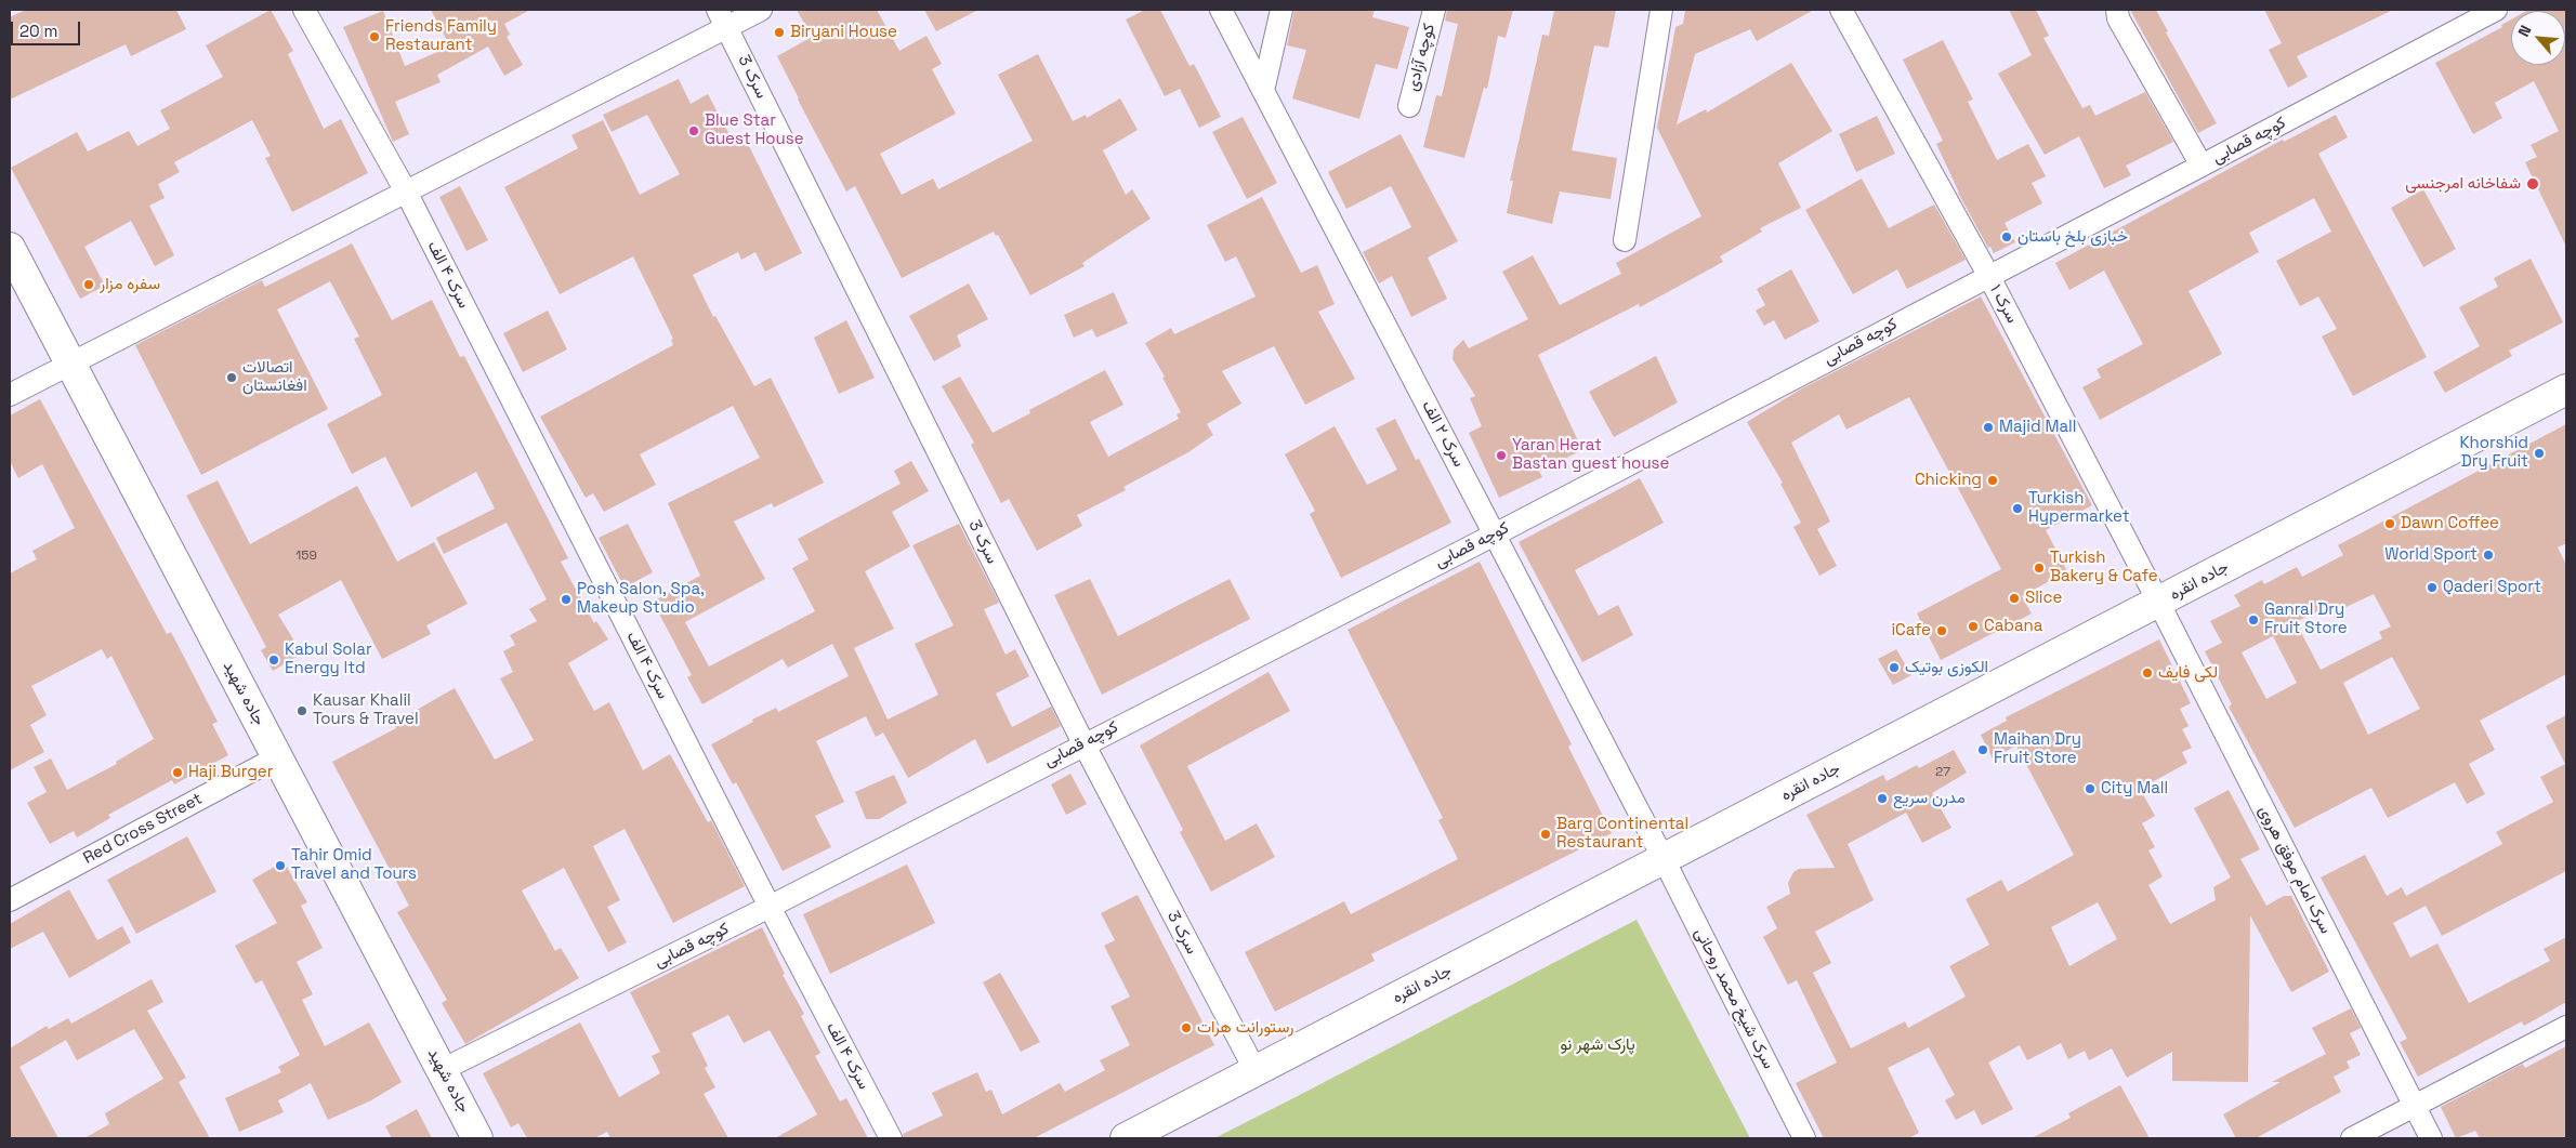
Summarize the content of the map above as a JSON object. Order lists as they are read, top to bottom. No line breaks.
{"streets":{"main road":["جاده انقره","جاده شهید"],"street":["کوچه آزادی","سرک 3","کوچه قصابی","سرک ۴ الف","سرک ۱","سرک ۲ الف","Red Cross Street","سرک امام موفق هروی","سرک شیخ محمد روحانی"]},"crossings":[["سرک 3","کوچه قصابی"],["سرک 3","جاده انقره"],["کوچه قصابی","سرک ۴ الف"],["کوچه قصابی","سرک ۱"],["کوچه قصابی","سرک ۲ الف"],["کوچه قصابی","جاده شهید"],["سرک ۱","جاده انقره"],["سرک ۱","سرک امام موفق هروی"],["سرک ۲ الف","جاده انقره"],["سرک ۲ الف","سرک شیخ محمد روحانی"],["جاده انقره","سرک امام موفق هروی"],["جاده انقره","سرک شیخ محمد روحانی"],["جاده شهید","Red Cross Street"]],"parks":["پارک شهر نو"],"places":["Biryani House","Friends Family Restaurant","Blue Star Guest House","شفاخانه امرجنسی","خبازی بلخ باستان","سفره مزار","اتصالات افغانستان","Majid Mall","Khorshid Dry Fruit","Yaran Herat Bastan guest house","Chicking","Turkish Hypermarket","Dawn Coffee","World Sport","Turkish Bakery & Cafe","Qaderi Sport","Slice","Posh Salon, Spa, Makeup Studio","Ganral Dry Fruit Store","Cabana","iCafe","Kabul Solar Energy ltd","الکوزی بوتیک","لکی فایف","Kausar Khalil Tours & Travel","Maihan Dry Fruit Store","Haji Burger","City Mall","مدرن سریع","Barg Continental Restaurant","Tahir Omid Travel and Tours","رستورانت هرات"],"house_numbers":["159","27"],"scale_bar":"20 m","north":"top left"}
